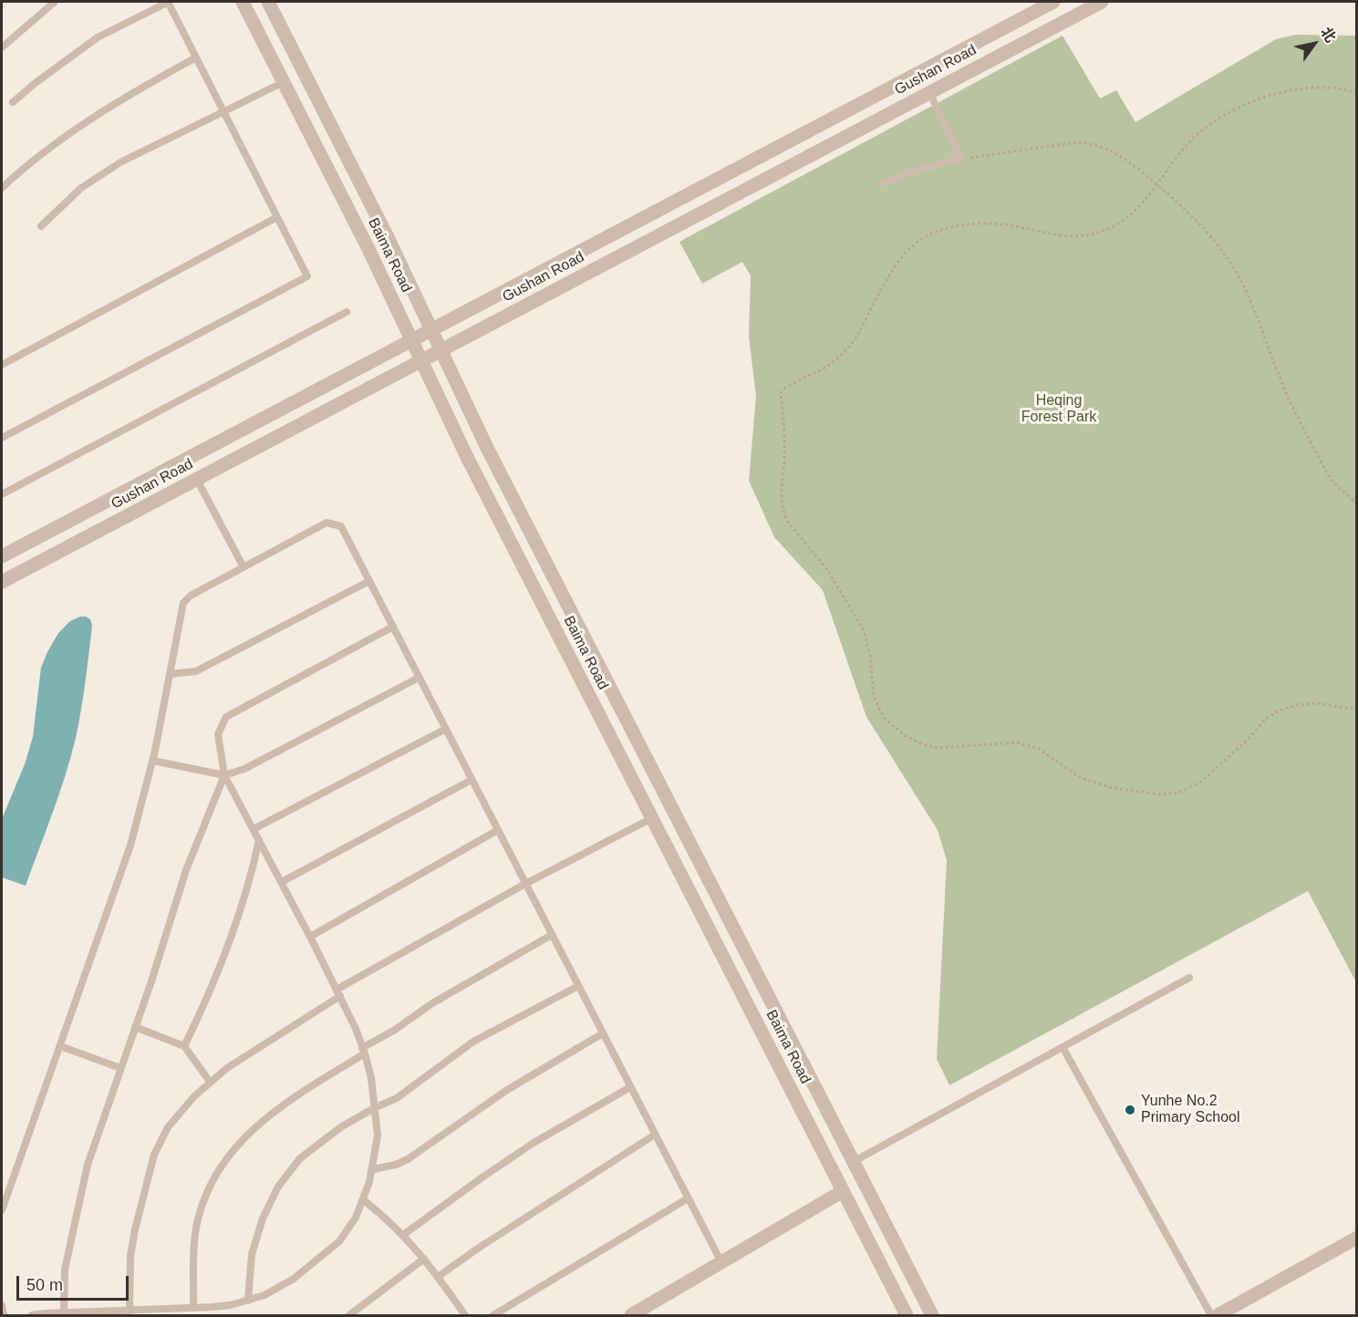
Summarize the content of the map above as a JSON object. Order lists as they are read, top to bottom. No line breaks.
{"streets":{"street":["Gushan Road","Baima Road"]},"crossings":[["Gushan Road","Baima Road"]],"parks":["Heqing Forest Park"],"places":["Yunhe No.2 Primary School"],"scale_bar":"50 m","north":"top right"}
